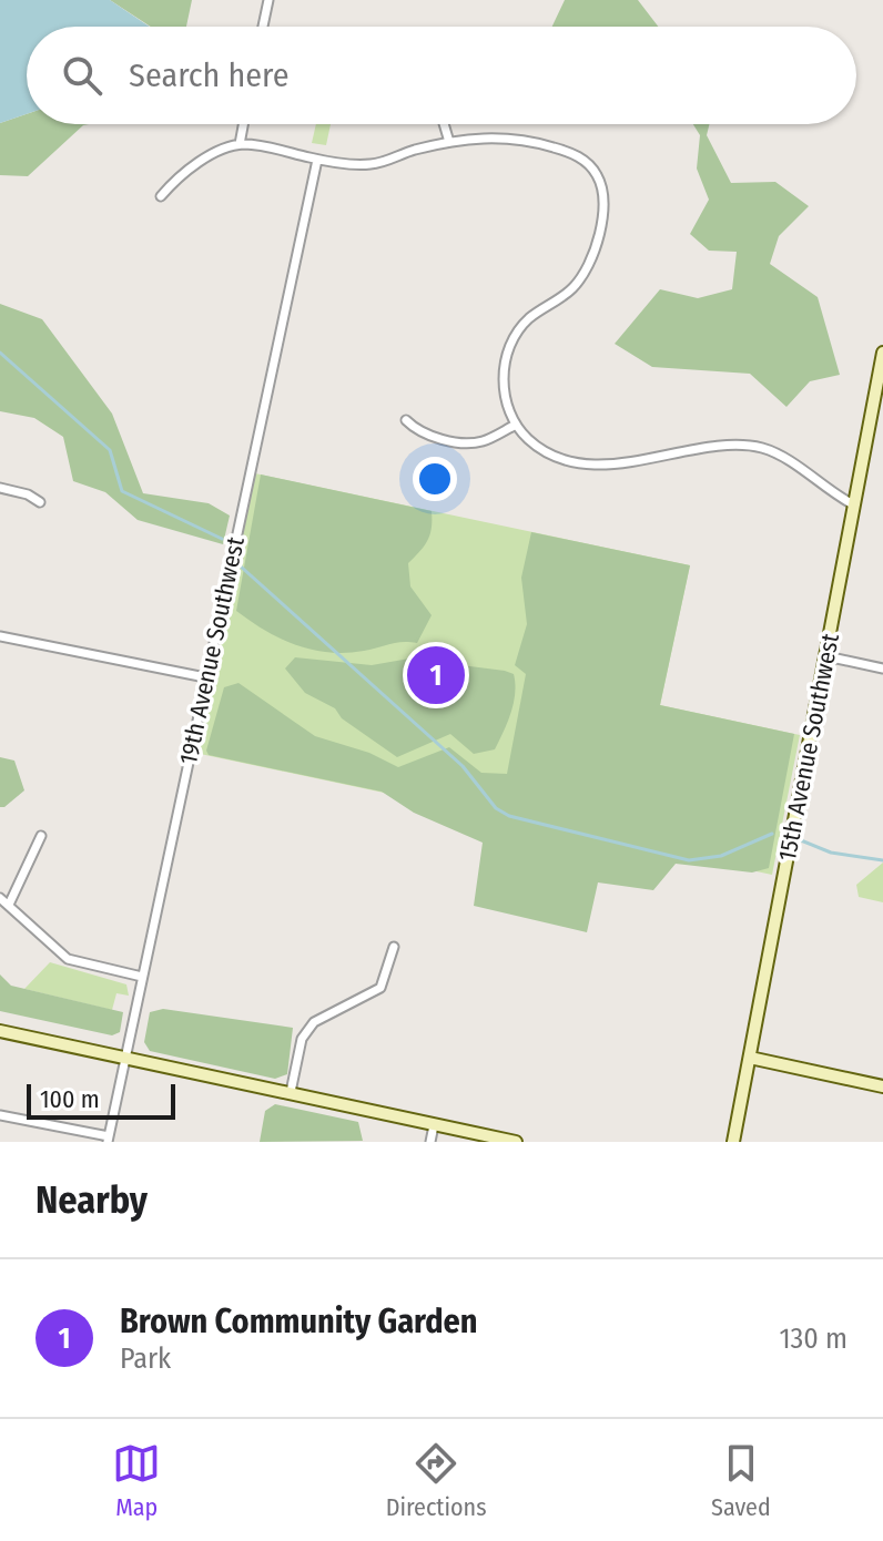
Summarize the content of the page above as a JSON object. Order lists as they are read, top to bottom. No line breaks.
{"streets":{"street":["19th Avenue Southwest","15th Avenue Southwest"]},"scale_bar":"100 m","page":{"search":"Search here","pins":"1","scale":"100 m","heading":"Nearby","list":[{"mark":"1","name":"Brown Community Garden","note":"Park","value":"130 m"}],"nav":["Map","Directions","Saved"]}}
